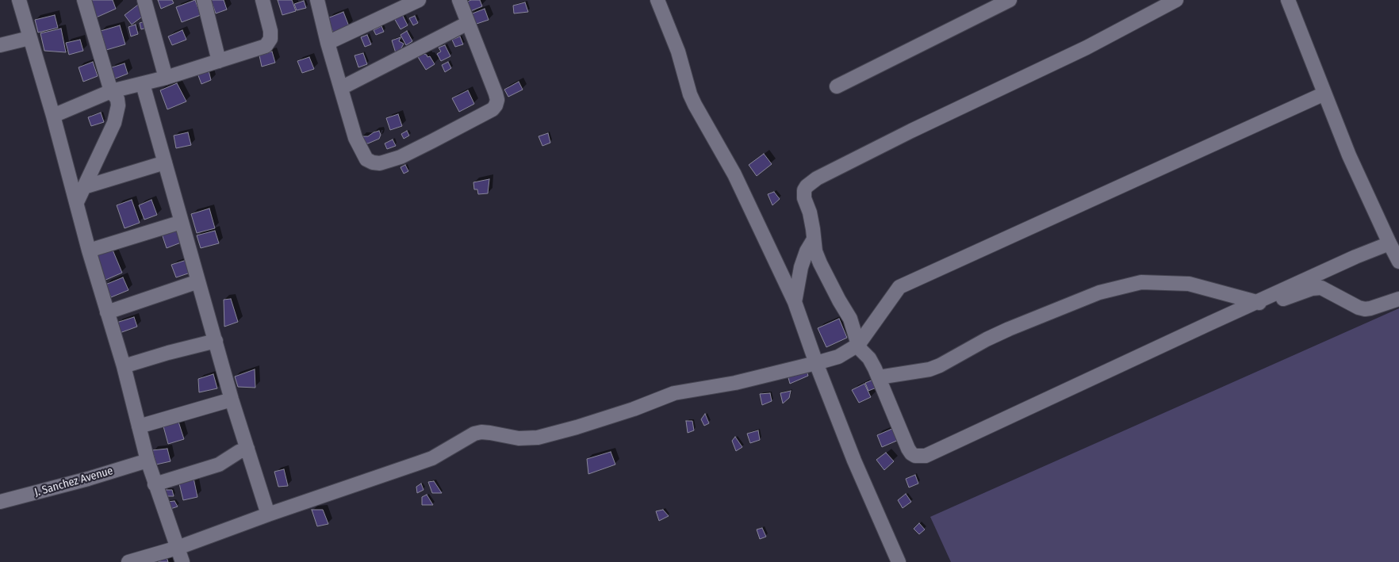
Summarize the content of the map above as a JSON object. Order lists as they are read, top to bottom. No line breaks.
{"streets":{"street":["J. Sanchez Avenue"]}}
